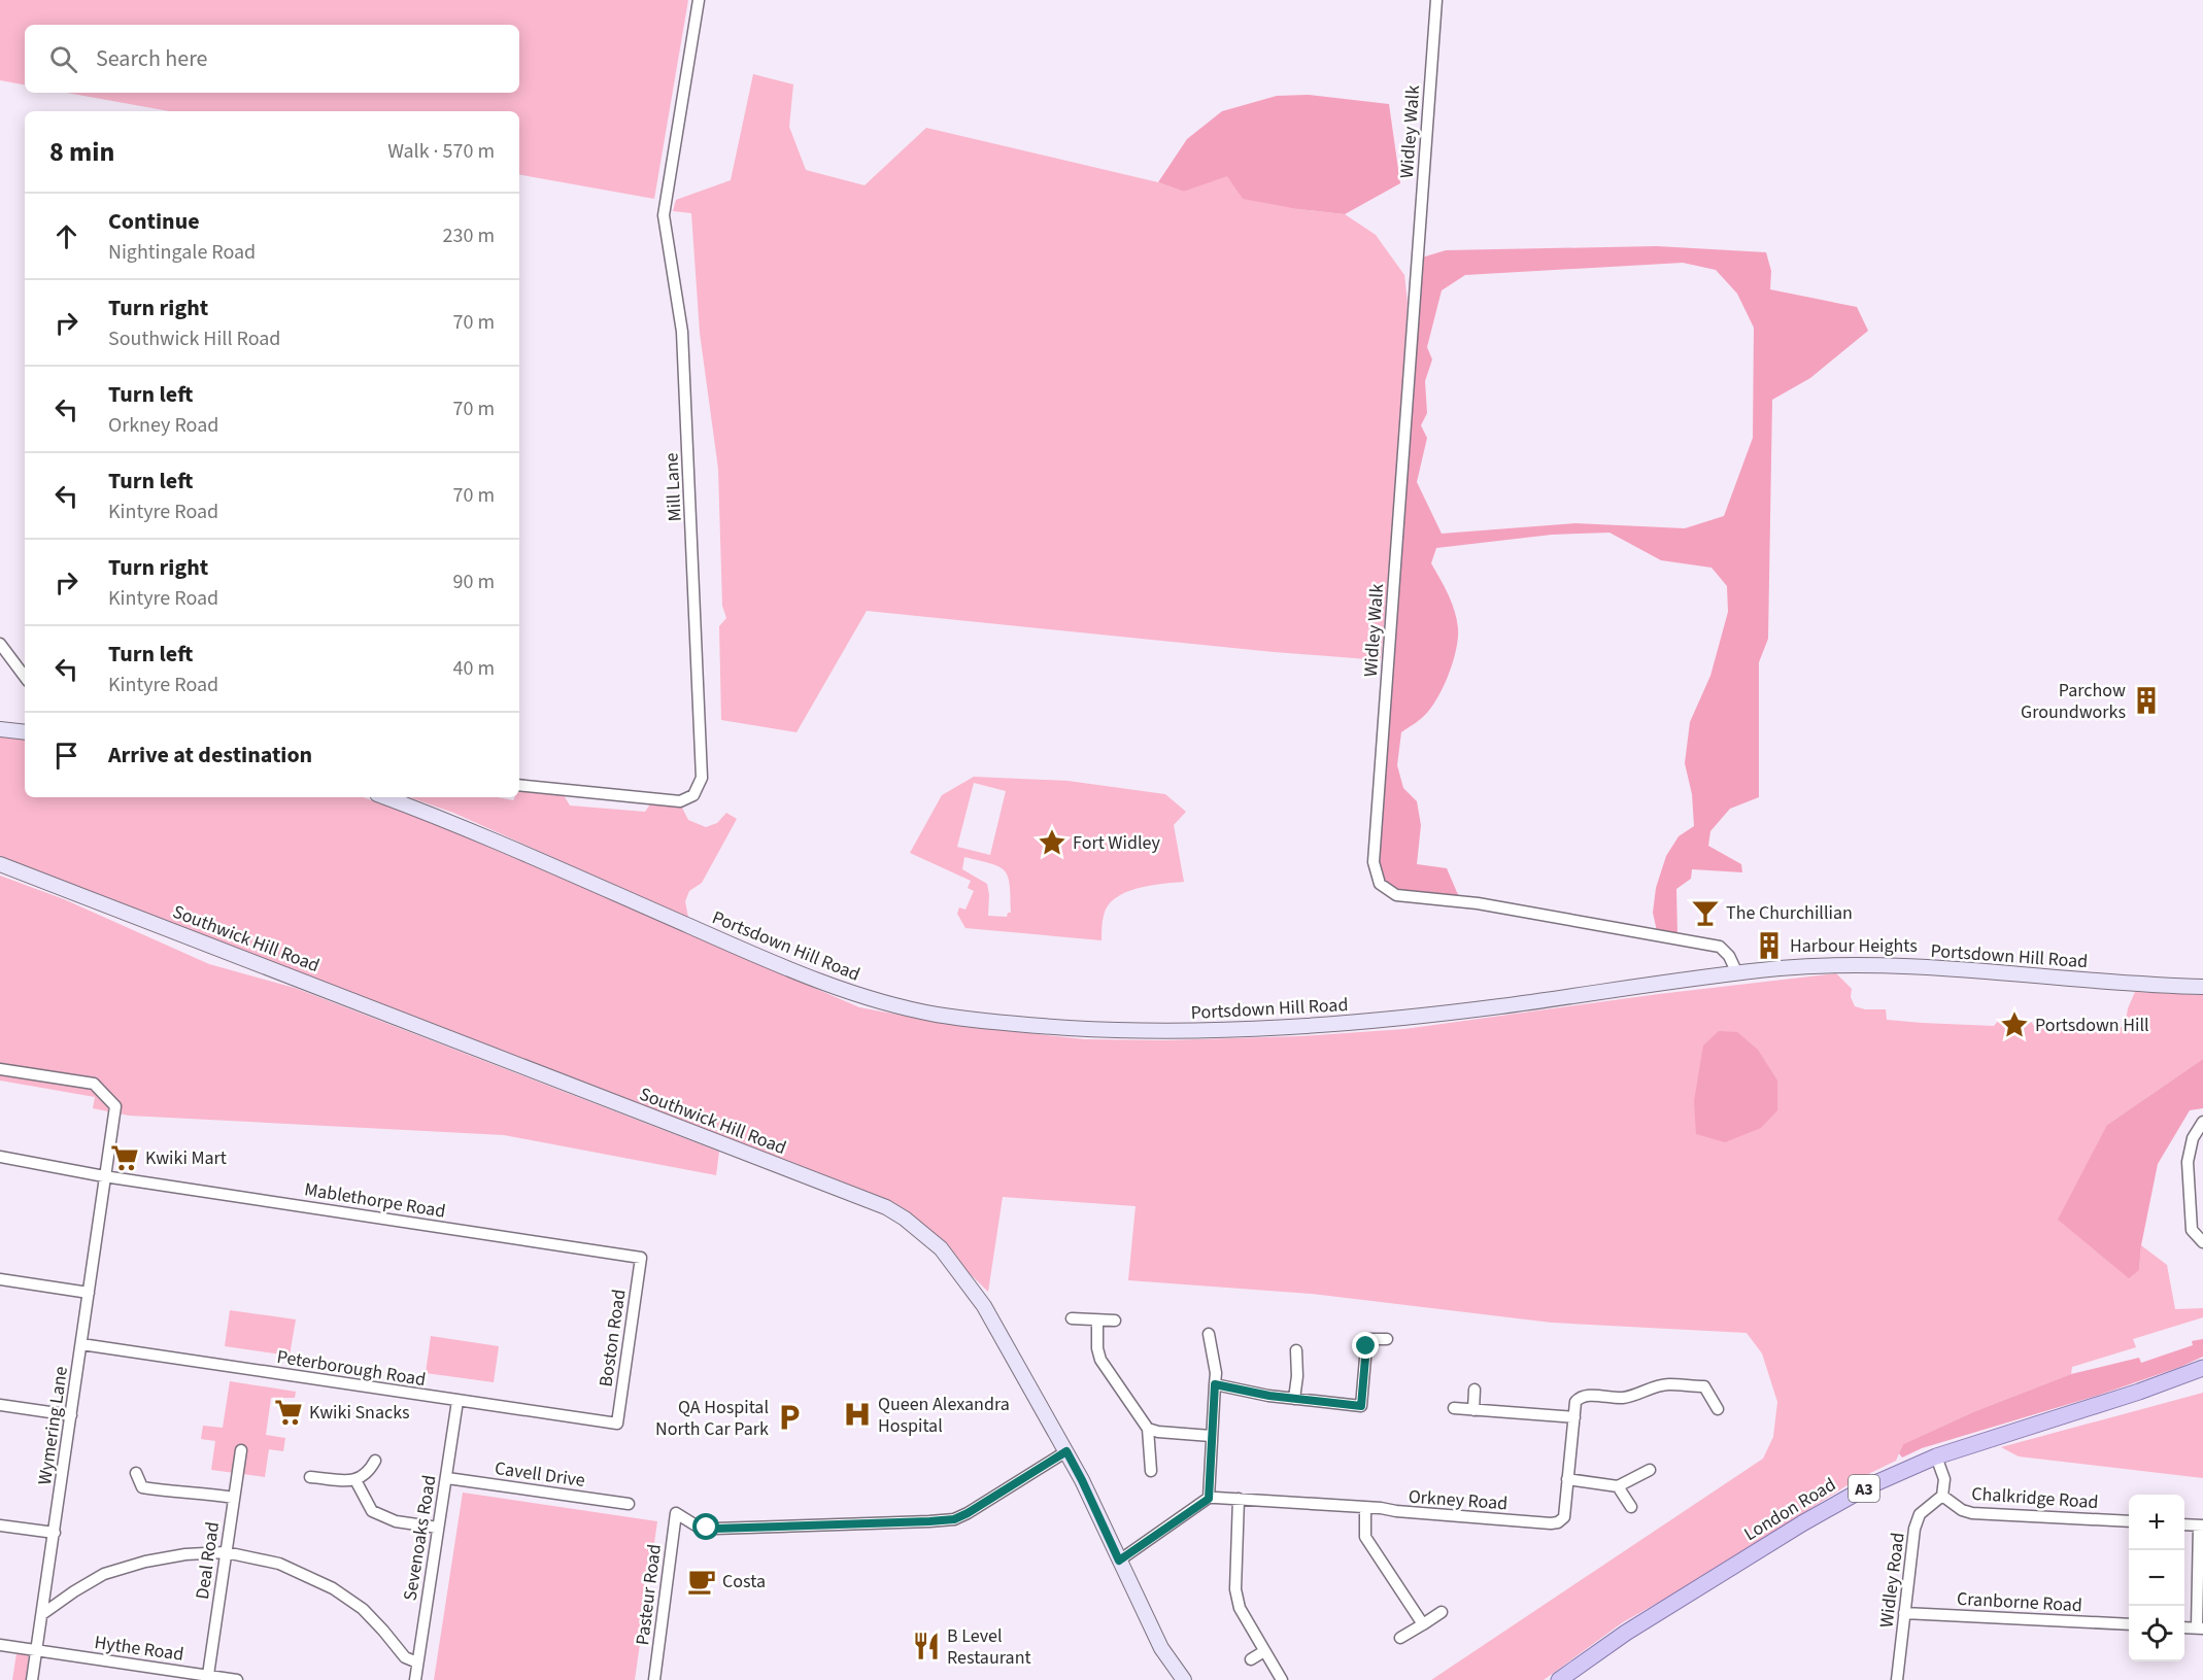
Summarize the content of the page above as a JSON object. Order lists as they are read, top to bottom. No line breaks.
{"streets":{"main road":["Southwick Hill Road","Portsdown Hill Road","A3","London Road"],"street":["Widley Walk","Mill Lane","Mablethorpe Road","Boston Road","Peterborough Road","Wymering Lane","Cavell Drive","Chalkridge Road","Orkney Road","Sevenoaks Road","Deal Road","Widley Road","Pasteur Road","Cranborne Road","Hythe Road"]},"crossings":[["Widley Walk","Portsdown Hill Road"],["Southwick Hill Road","Pasteur Road"],["Mablethorpe Road","Boston Road"],["Mablethorpe Road","Wymering Lane"],["Boston Road","Peterborough Road"],["Peterborough Road","Wymering Lane"],["Peterborough Road","Sevenoaks Road"],["Wymering Lane","Hythe Road"],["Cavell Drive","Sevenoaks Road"],["Chalkridge Road","London Road"],["Chalkridge Road","Widley Road"],["Deal Road","Hythe Road"],["Widley Road","Cranborne Road"]],"places":{"building":["Parchow Groundworks","Harbour Heights"],"place":["Fort Widley","Portsdown Hill"],"bar":["The Churchillian"],"supermarket":["Kwiki Mart","Kwiki Snacks"],"hospital":["Queen Alexandra Hospital"],"parking":["QA Hospital North Car Park"],"cafe":["Costa"],"restaurant":["B Level Restaurant"]},"page":{"search":"Search here","heading":["8 min","Walk · 570 m"],"list":[["Continue","Nightingale Road","230 m"],["Turn right","Southwick Hill Road","70 m"],["Turn left","Orkney Road","70 m"],["Turn left","Kintyre Road","70 m"],["Turn right","Kintyre Road","90 m"],["Turn left","Kintyre Road","40 m"],"Arrive at destination"],"map_buttons":["+","−"]}}
